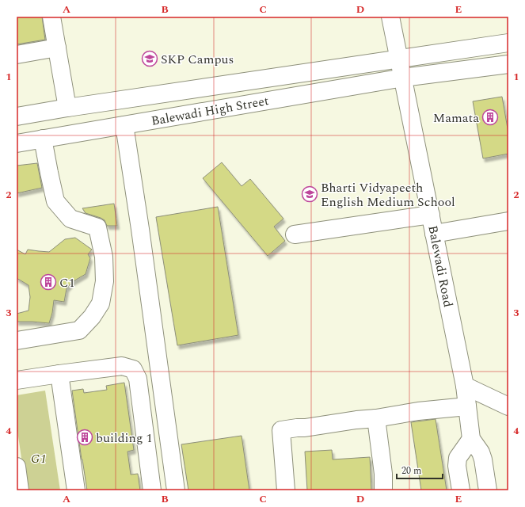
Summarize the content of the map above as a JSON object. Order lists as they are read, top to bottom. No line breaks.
{"streets":{"street":["Balewadi High Street","Balewadi Road"]},"crossings":[["Balewadi High Street","Balewadi Road"]],"parks":["G1"],"places":{"school or university":["SKP Campus","Bharti Vidyapeeth English Medium School"],"building":["Mamata","C1","building 1"]},"scale_bar":"20 m","grid":{"columns":["A","B","C","D","E"],"rows":["1","2","3","4"]}}
